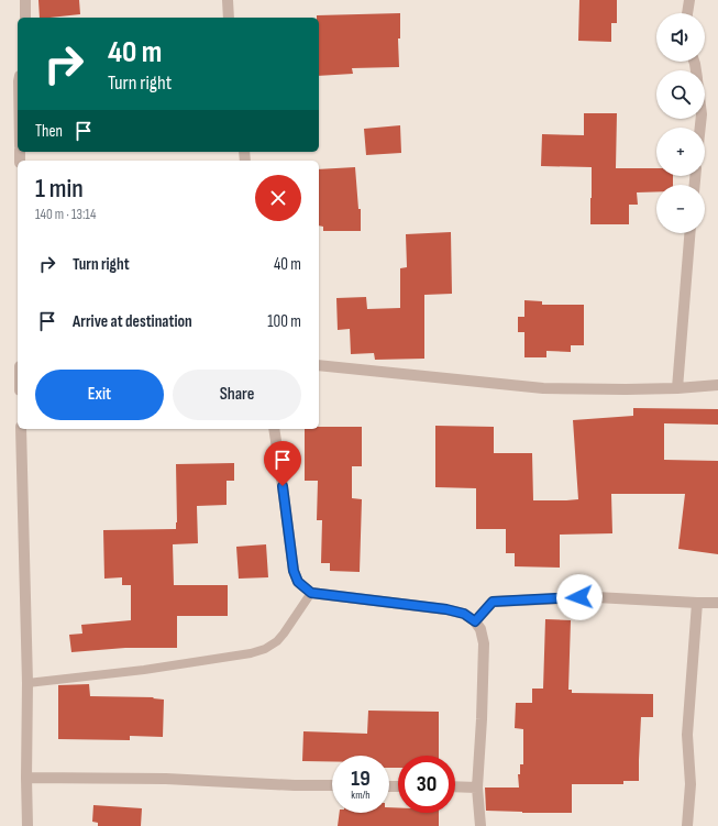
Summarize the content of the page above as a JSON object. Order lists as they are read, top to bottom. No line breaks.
{"page":{"map_buttons":["+","−"],"turn":["40 m","Turn right"],"then":"Then","heading":["1 min","140 m · 13:14"],"list":[{"name":"Turn right","value":"40 m"},{"name":"Arrive at destination","value":"100 m"}],"buttons":["Exit","Share"],"speed":"19 km/h","limit":"30"}}
